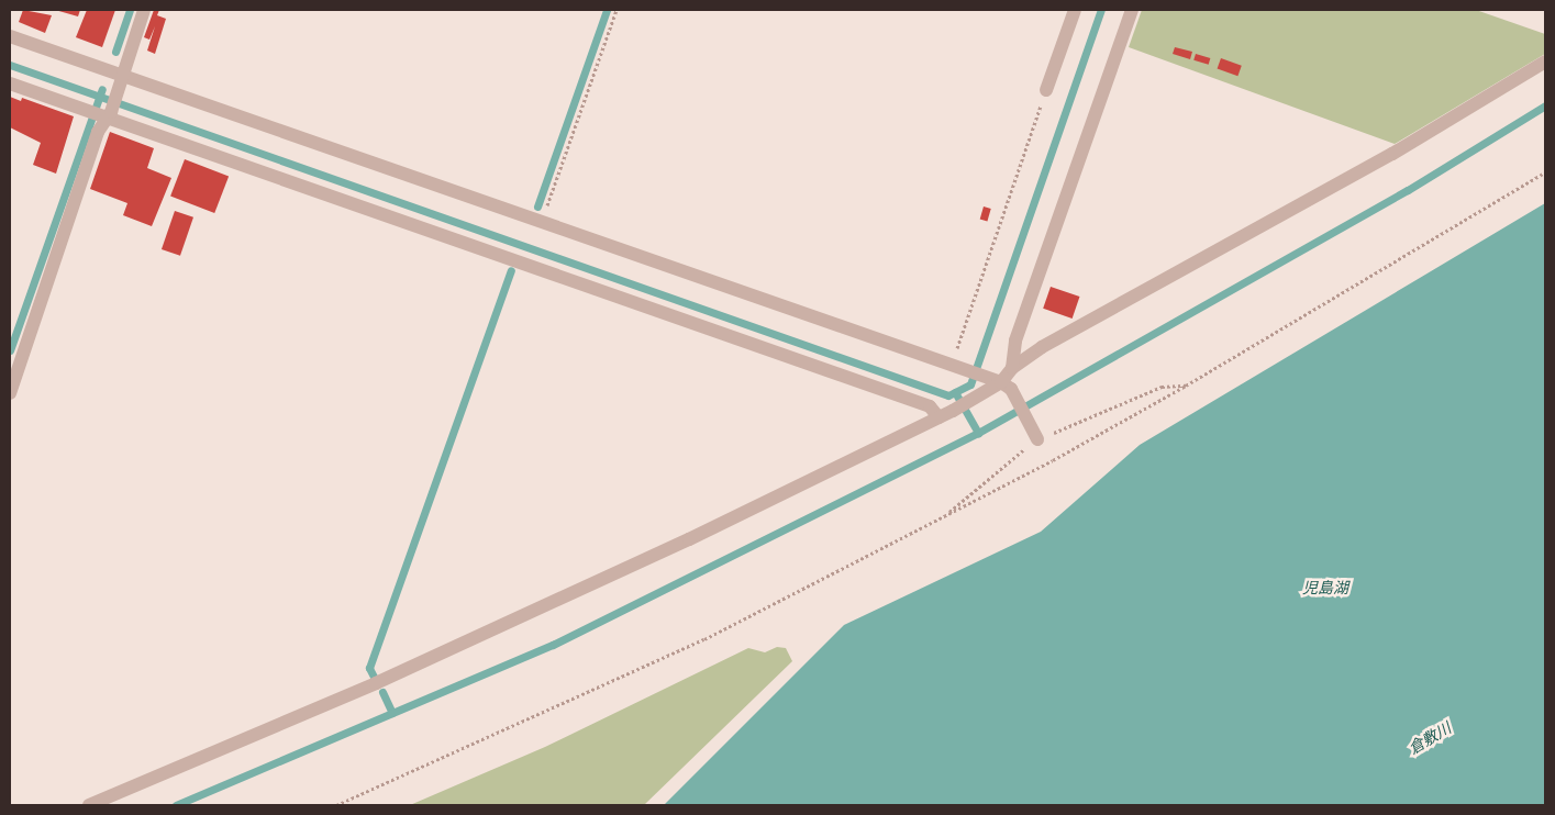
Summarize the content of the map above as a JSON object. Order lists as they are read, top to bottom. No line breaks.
{"water":["児島湖","倉敷川"]}
